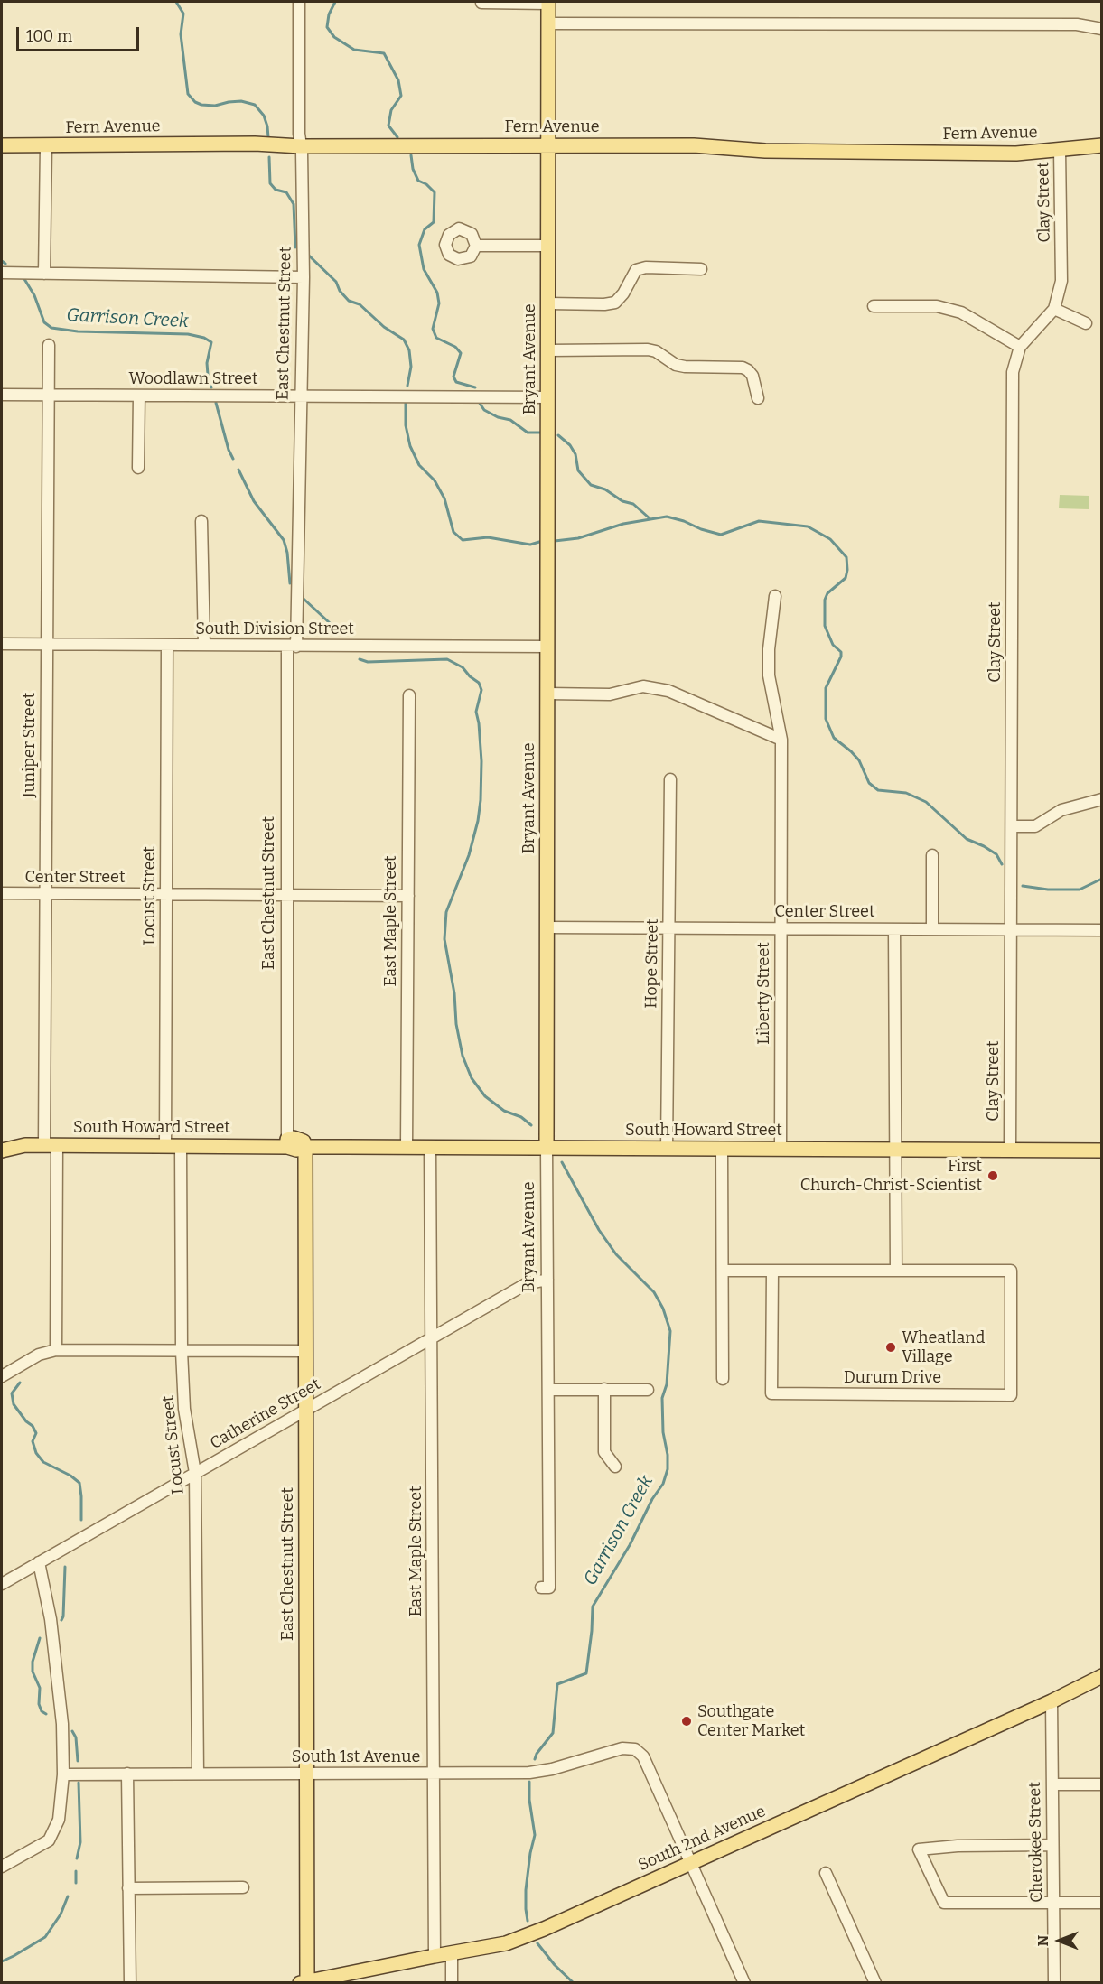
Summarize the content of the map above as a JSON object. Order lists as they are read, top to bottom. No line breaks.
{"streets":{"main road":["Fern Avenue","East Chestnut Street","Bryant Avenue","South Howard Street","South 2nd Avenue"],"street":["Clay Street","Woodlawn Street","South Division Street","Juniper Street","Center Street","Locust Street","East Maple Street","Hope Street","Liberty Street","Durum Drive","Catherine Street","South 1st Avenue","Cherokee Street"]},"crossings":[["Fern Avenue","Clay Street"],["Fern Avenue","East Chestnut Street"],["Fern Avenue","Bryant Avenue"],["Clay Street","Center Street"],["Clay Street","South Howard Street"],["East Chestnut Street","Woodlawn Street"],["East Chestnut Street","South Division Street"],["East Chestnut Street","Center Street"],["East Chestnut Street","South Howard Street"],["East Chestnut Street","Catherine Street"],["East Chestnut Street","South 1st Avenue"],["East Chestnut Street","South 2nd Avenue"],["Bryant Avenue","Woodlawn Street"],["Bryant Avenue","South Division Street"],["Bryant Avenue","Center Street"],["Bryant Avenue","South Howard Street"],["Bryant Avenue","Catherine Street"],["Woodlawn Street","Juniper Street"],["South Division Street","Juniper Street"],["South Division Street","Locust Street"],["Juniper Street","Center Street"],["Juniper Street","South Howard Street"],["Center Street","Locust Street"],["Center Street","East Maple Street"],["Center Street","Hope Street"],["Center Street","Liberty Street"],["Locust Street","South Howard Street"],["Locust Street","Catherine Street"],["Locust Street","South 1st Avenue"],["East Maple Street","South Howard Street"],["East Maple Street","Catherine Street"],["East Maple Street","South 1st Avenue"],["East Maple Street","South 2nd Avenue"],["Hope Street","South Howard Street"],["Liberty Street","South Howard Street"],["South 1st Avenue","South 2nd Avenue"],["South 2nd Avenue","Cherokee Street"]],"water":["Garrison Creek"],"places":["First Church-Christ-Scientist","Wheatland Village","Southgate Center Market"],"scale_bar":"100 m","north":"left"}
